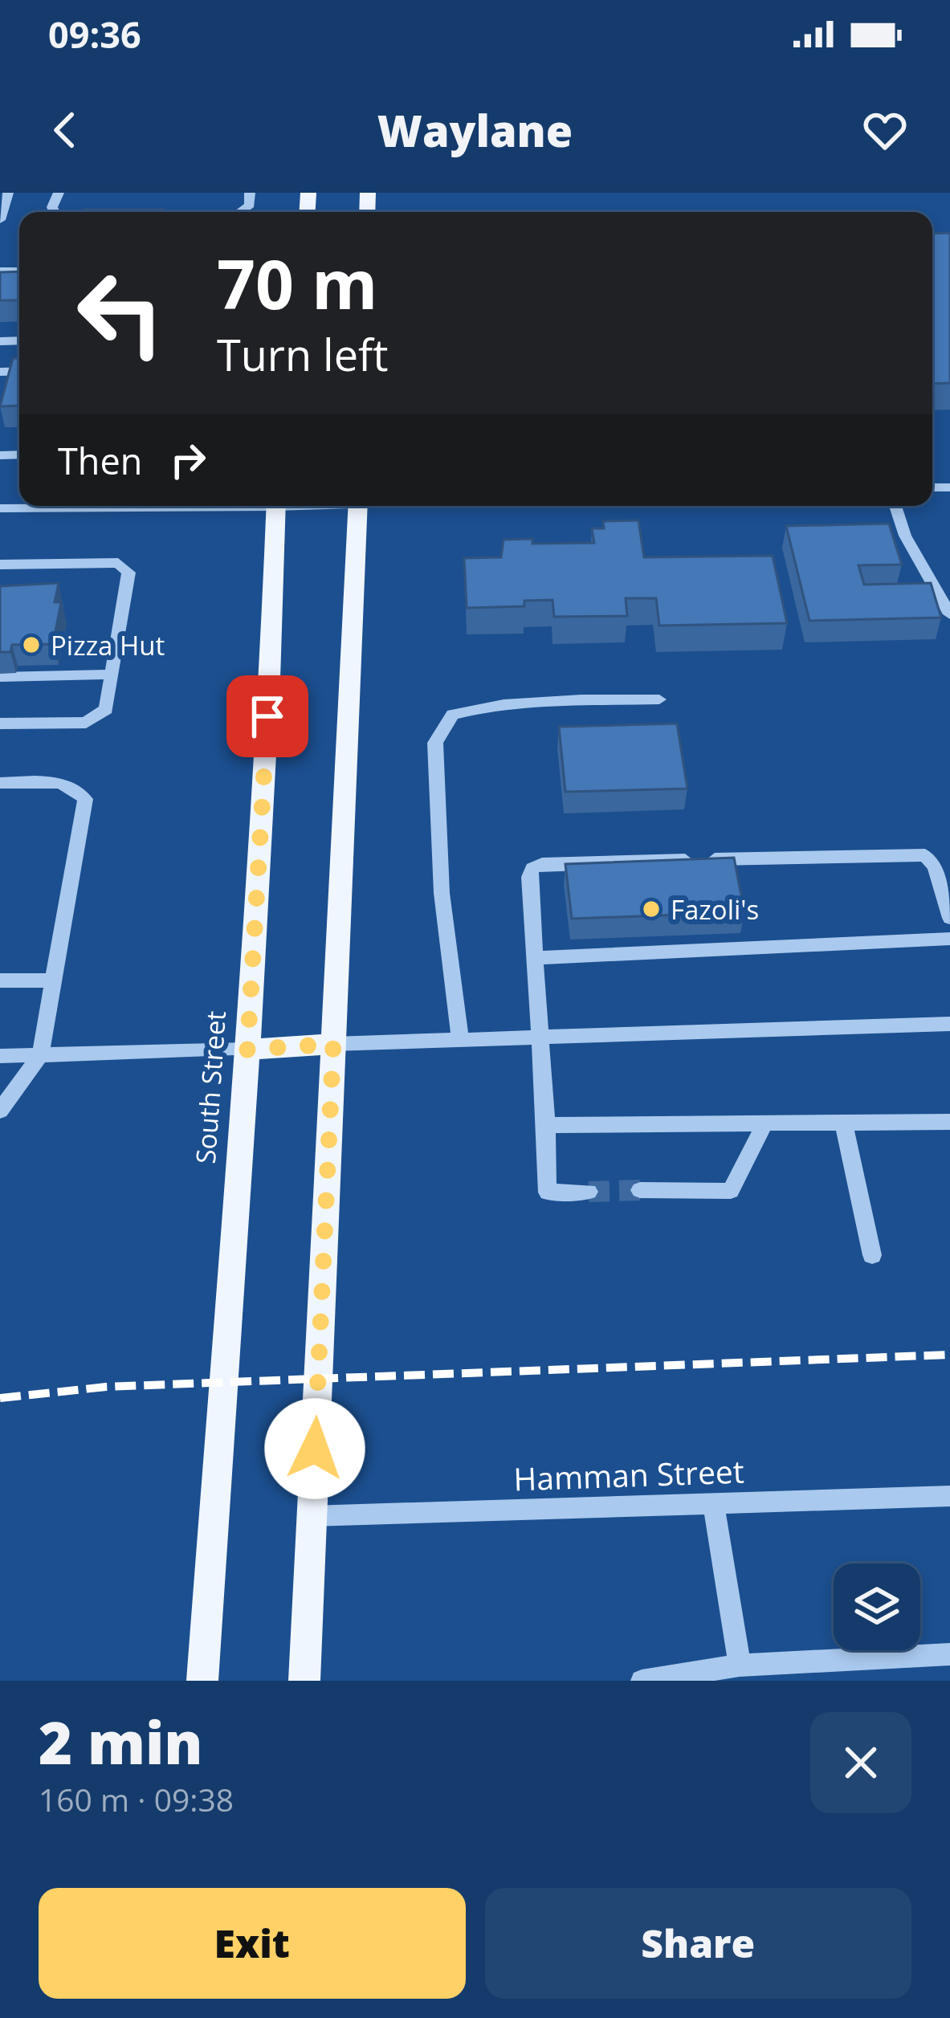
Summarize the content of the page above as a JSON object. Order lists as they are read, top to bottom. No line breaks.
{"streets":{"main road":["South Street"],"street":["Hamman Street"]},"places":["Pizza Hut","Fazoli's"],"page":{"status":"09:36","header":"Waylane","turn":["70 m","Turn left"],"then":"Then","heading":["2 min","160 m · 09:38"],"buttons":["Exit","Share"]}}
